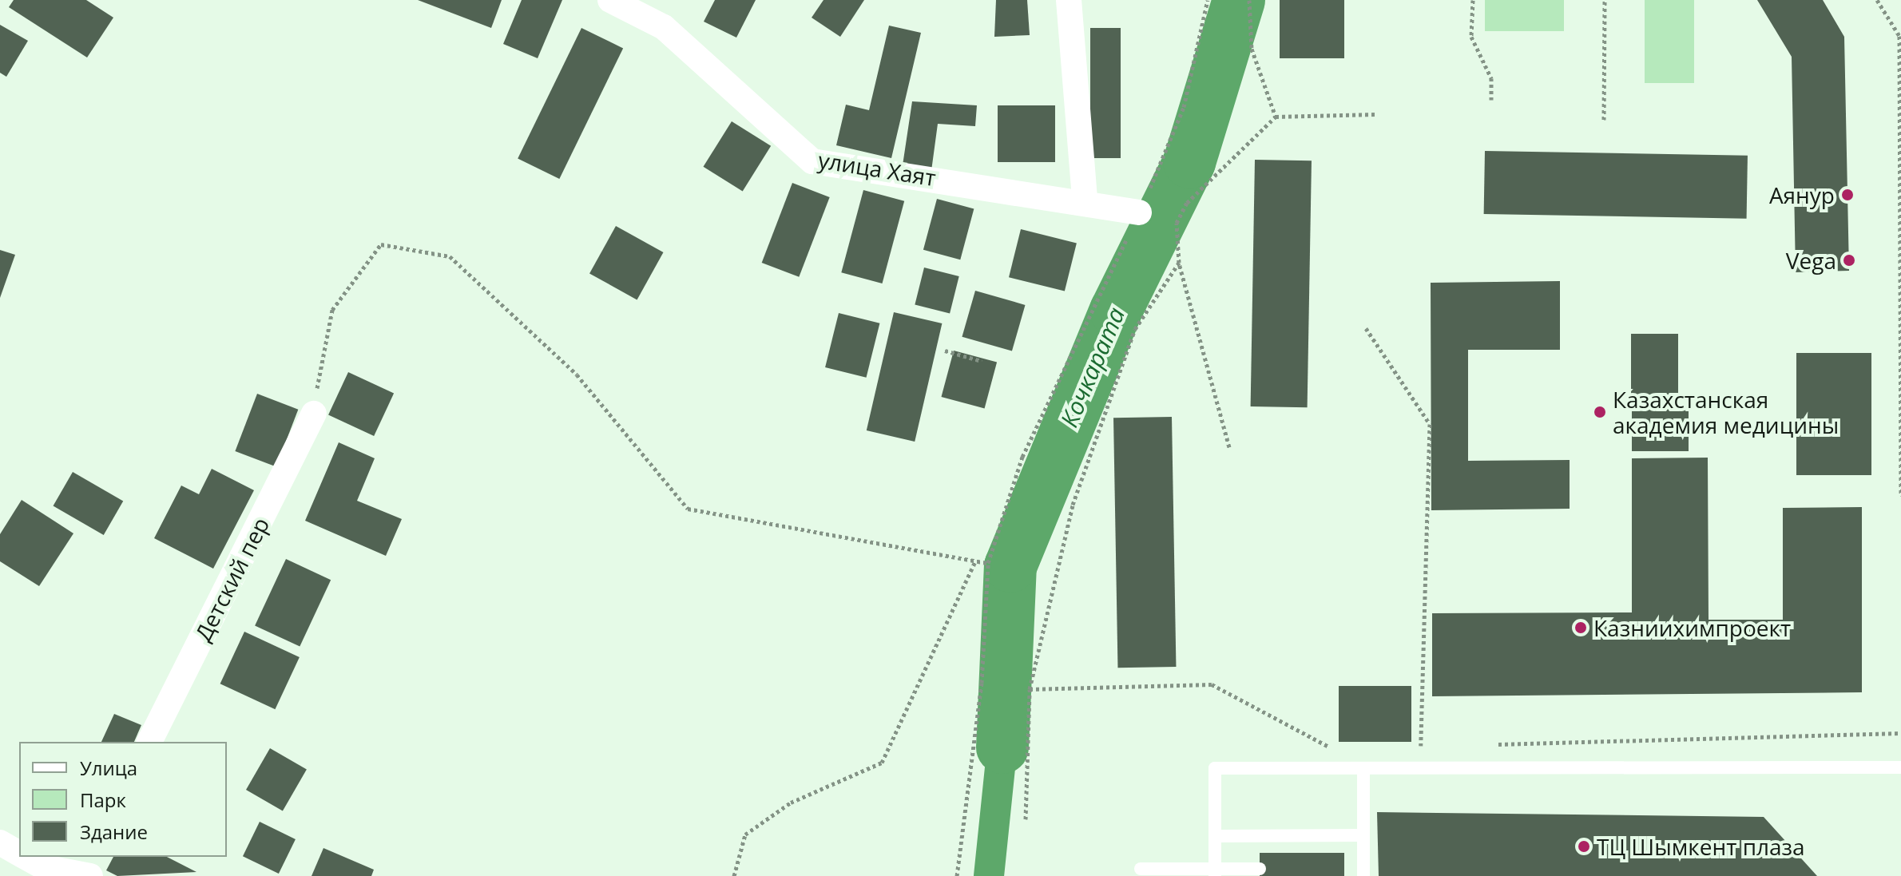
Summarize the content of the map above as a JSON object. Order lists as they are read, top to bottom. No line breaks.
{"streets":{"street":["улица Хаят","Детский пер"]},"water":["Кочкарата"],"places":["Аянур","Vega","Казахстанская академия медицины","Казниихимпроект","ТЦ Шымкент плаза"],"legend":["Улица","Парк","Здание"]}
